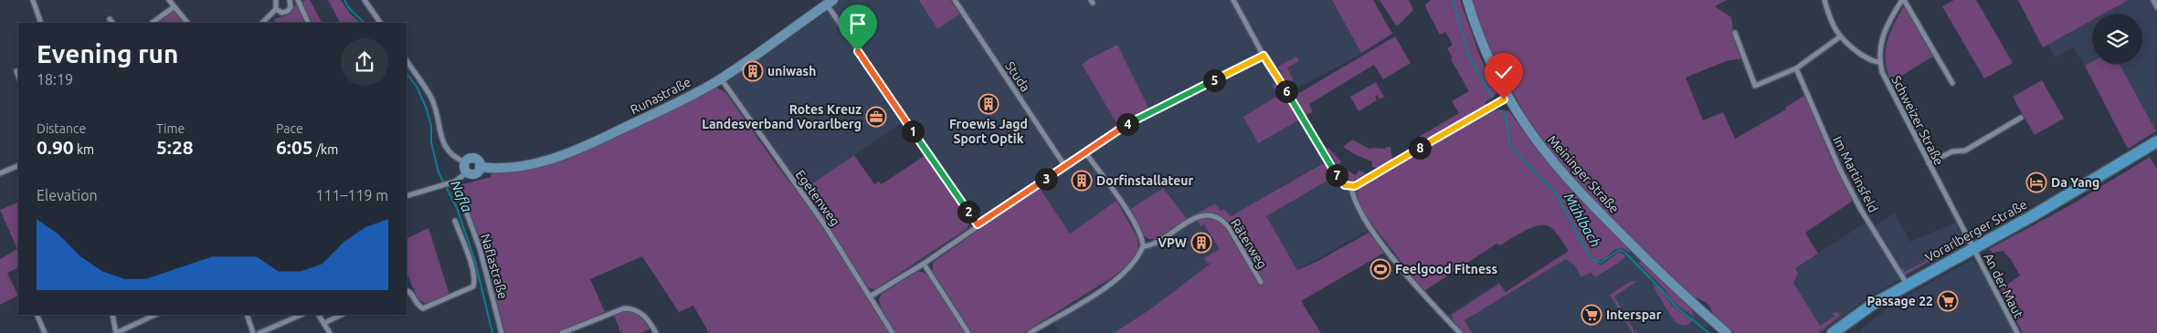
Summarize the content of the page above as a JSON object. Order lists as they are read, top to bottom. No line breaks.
{"streets":{"main road":["Vorarlberger Straße"],"street":["Studa","Runastraße","Schweizer Straße","Meininger Straße","Im Martinsfeld","Egetenweg","Räterweg","Naflastraße","An der Maut"]},"crossings":[["Runastraße","Egetenweg"],["Runastraße","Naflastraße"],["Schweizer Straße","Vorarlberger Straße"],["Schweizer Straße","An der Maut"],["Im Martinsfeld","Vorarlberger Straße"],["Vorarlberger Straße","An der Maut"]],"water":["Nafla","Mühlbach"],"places":{"building":["uniwash","Froewis Jagd Sport Optik","Dorfinstallateur","VPW"],"office":["Rotes Kreuz Landesverband Vorarlberg"],"hotel":["Da Yang"],"sports":["Feelgood Fitness"],"supermarket":["Passage 22","Interspar"]},"page":{"heading":["Evening run","18:19"],"pins":["5","6","4","1","8","7","3","2"],"stats":[["Distance","0.90 km"],["Time","5:28"],["Pace","6:05 /km"]],"chart":["Elevation","111–119 m"]}}
